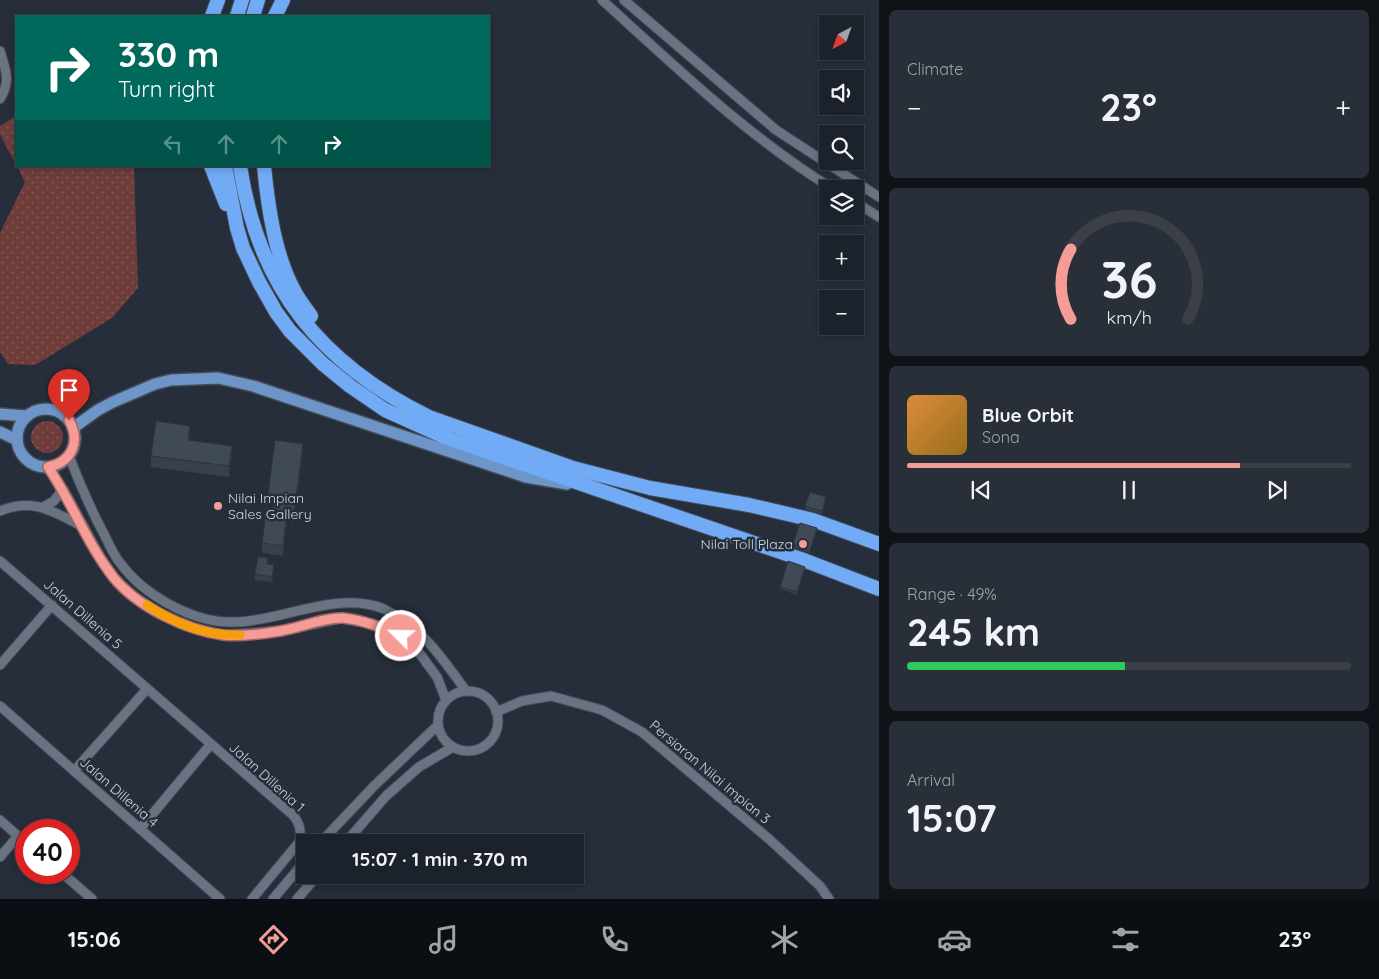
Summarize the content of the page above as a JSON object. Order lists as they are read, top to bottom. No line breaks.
{"streets":{"street":["Jalan Dillenia 5","Persiaran Nilai Impian 3","Jalan Dillenia 1","Jalan Dillenia 4"]},"crossings":[["Jalan Dillenia 5","Jalan Dillenia 1"]],"places":["Nilai Impian Sales Gallery","Nilai Toll Plaza"],"north":"bottom left","page":{"tile":["Climate",["Range · 49%","245 km"],["Arrival","15:07"]],"map_buttons":["+","−"],"turn":["330 m","Turn right"],"heat":["−","23°","+"],"song":["Blue Orbit","Sona"],"limit":"40","trip":"15:07 · 1 min · 370 m","tabs":["15:06","23°"],"gauge":["36","km/h"]}}
